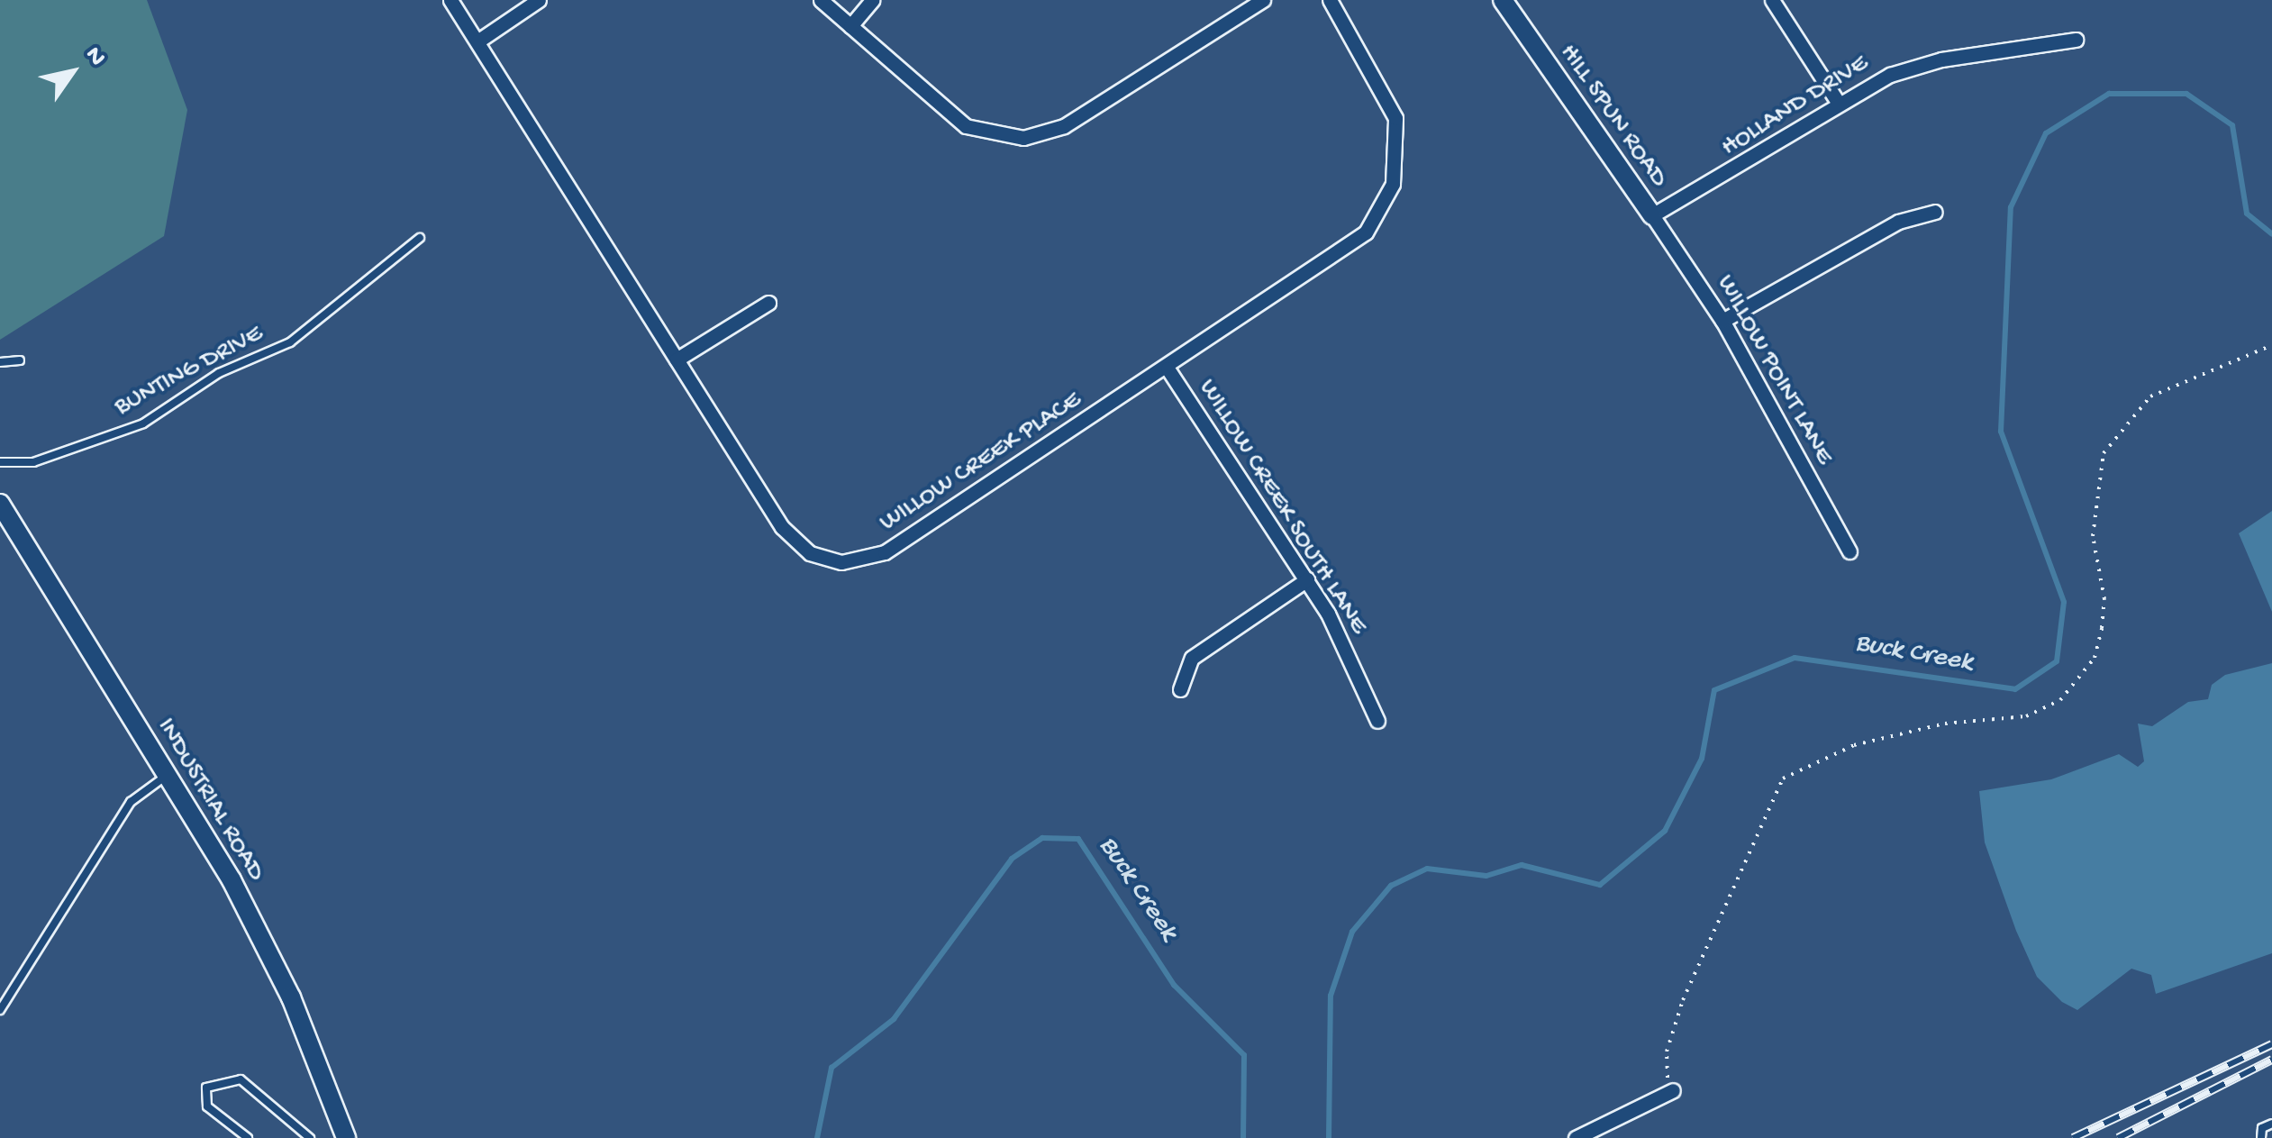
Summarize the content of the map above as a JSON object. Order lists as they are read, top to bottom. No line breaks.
{"streets":{"street":["HOLLAND DRIVE","HILL SPUN ROAD","WILLOW POINT LANE","WILLOW CREEK PLACE","WILLOW CREEK SOUTH LANE","INDUSTRIAL ROAD"],"lane":["BUNTING DRIVE"]},"crossings":[["HOLLAND DRIVE","HILL SPUN ROAD"],["HOLLAND DRIVE","WILLOW POINT LANE"],["HILL SPUN ROAD","WILLOW POINT LANE"],["WILLOW CREEK PLACE","WILLOW CREEK SOUTH LANE"]],"water":["Buck Creek"],"north":"top right"}
